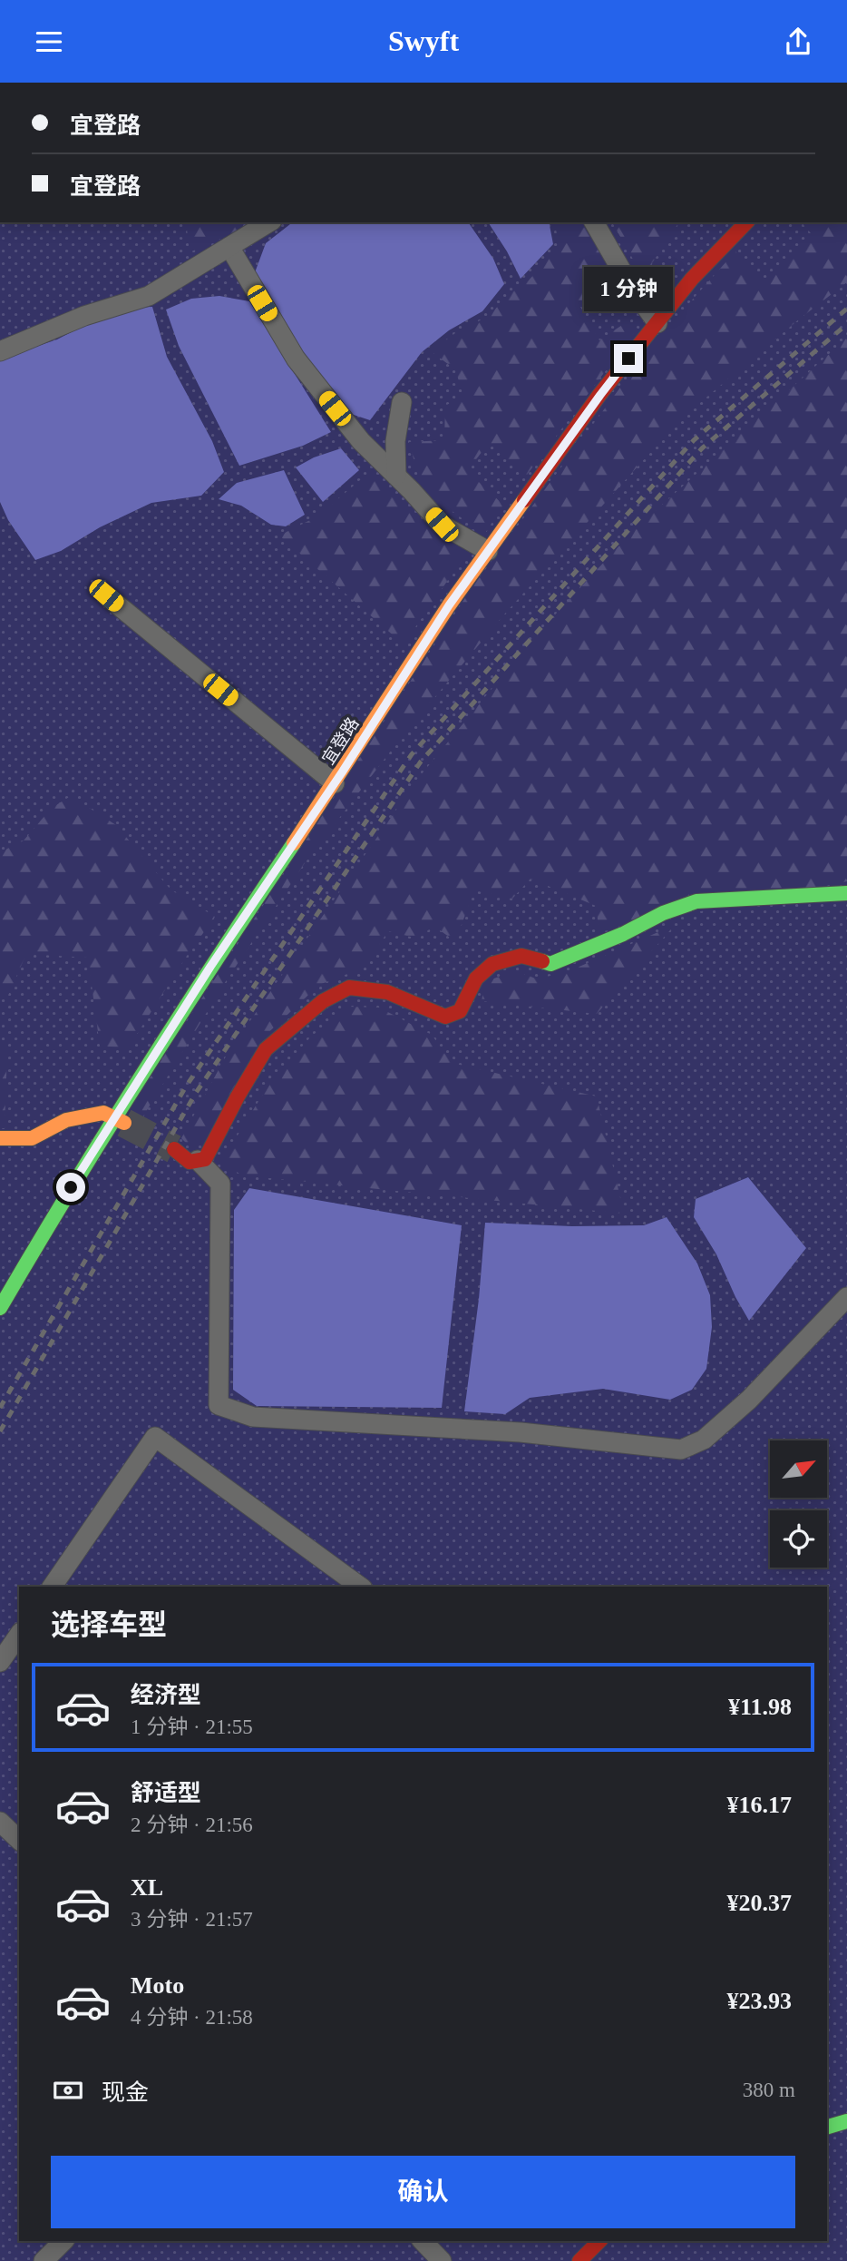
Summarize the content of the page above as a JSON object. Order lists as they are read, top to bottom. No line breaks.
{"streets":{"street":["宜登路"]},"north":"top right","page":{"header":"Swyft","banner":["宜登路","宜登路"],"bubble":"1 分钟","heading":"选择车型","list":[{"name":"经济型","note":"1 分钟 · 21:55","value":"¥11.98"},{"name":"舒适型","note":"2 分钟 · 21:56","value":"¥16.17"},{"name":"XL","note":"3 分钟 · 21:57","value":"¥20.37"},{"name":"Moto","note":"4 分钟 · 21:58","value":"¥23.93"}],"pay":["现金","380 m"],"buttons":"确认"}}
